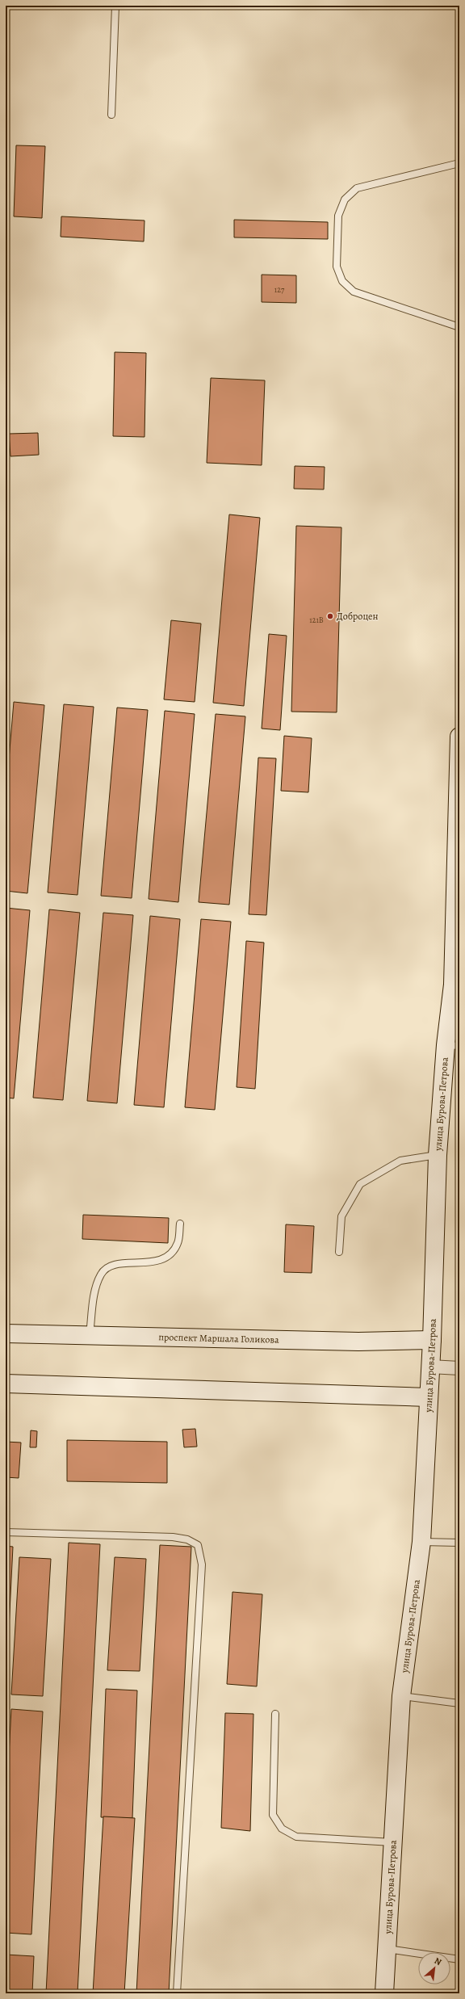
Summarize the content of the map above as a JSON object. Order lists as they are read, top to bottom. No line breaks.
{"streets":{"main road":["улица Бурова-Петрова","проспект Маршала Голикова"]},"crossings":[["улица Бурова-Петрова","проспект Маршала Голикова"]],"places":["Доброцен"],"house_numbers":["127","121В"],"north":"top right"}
